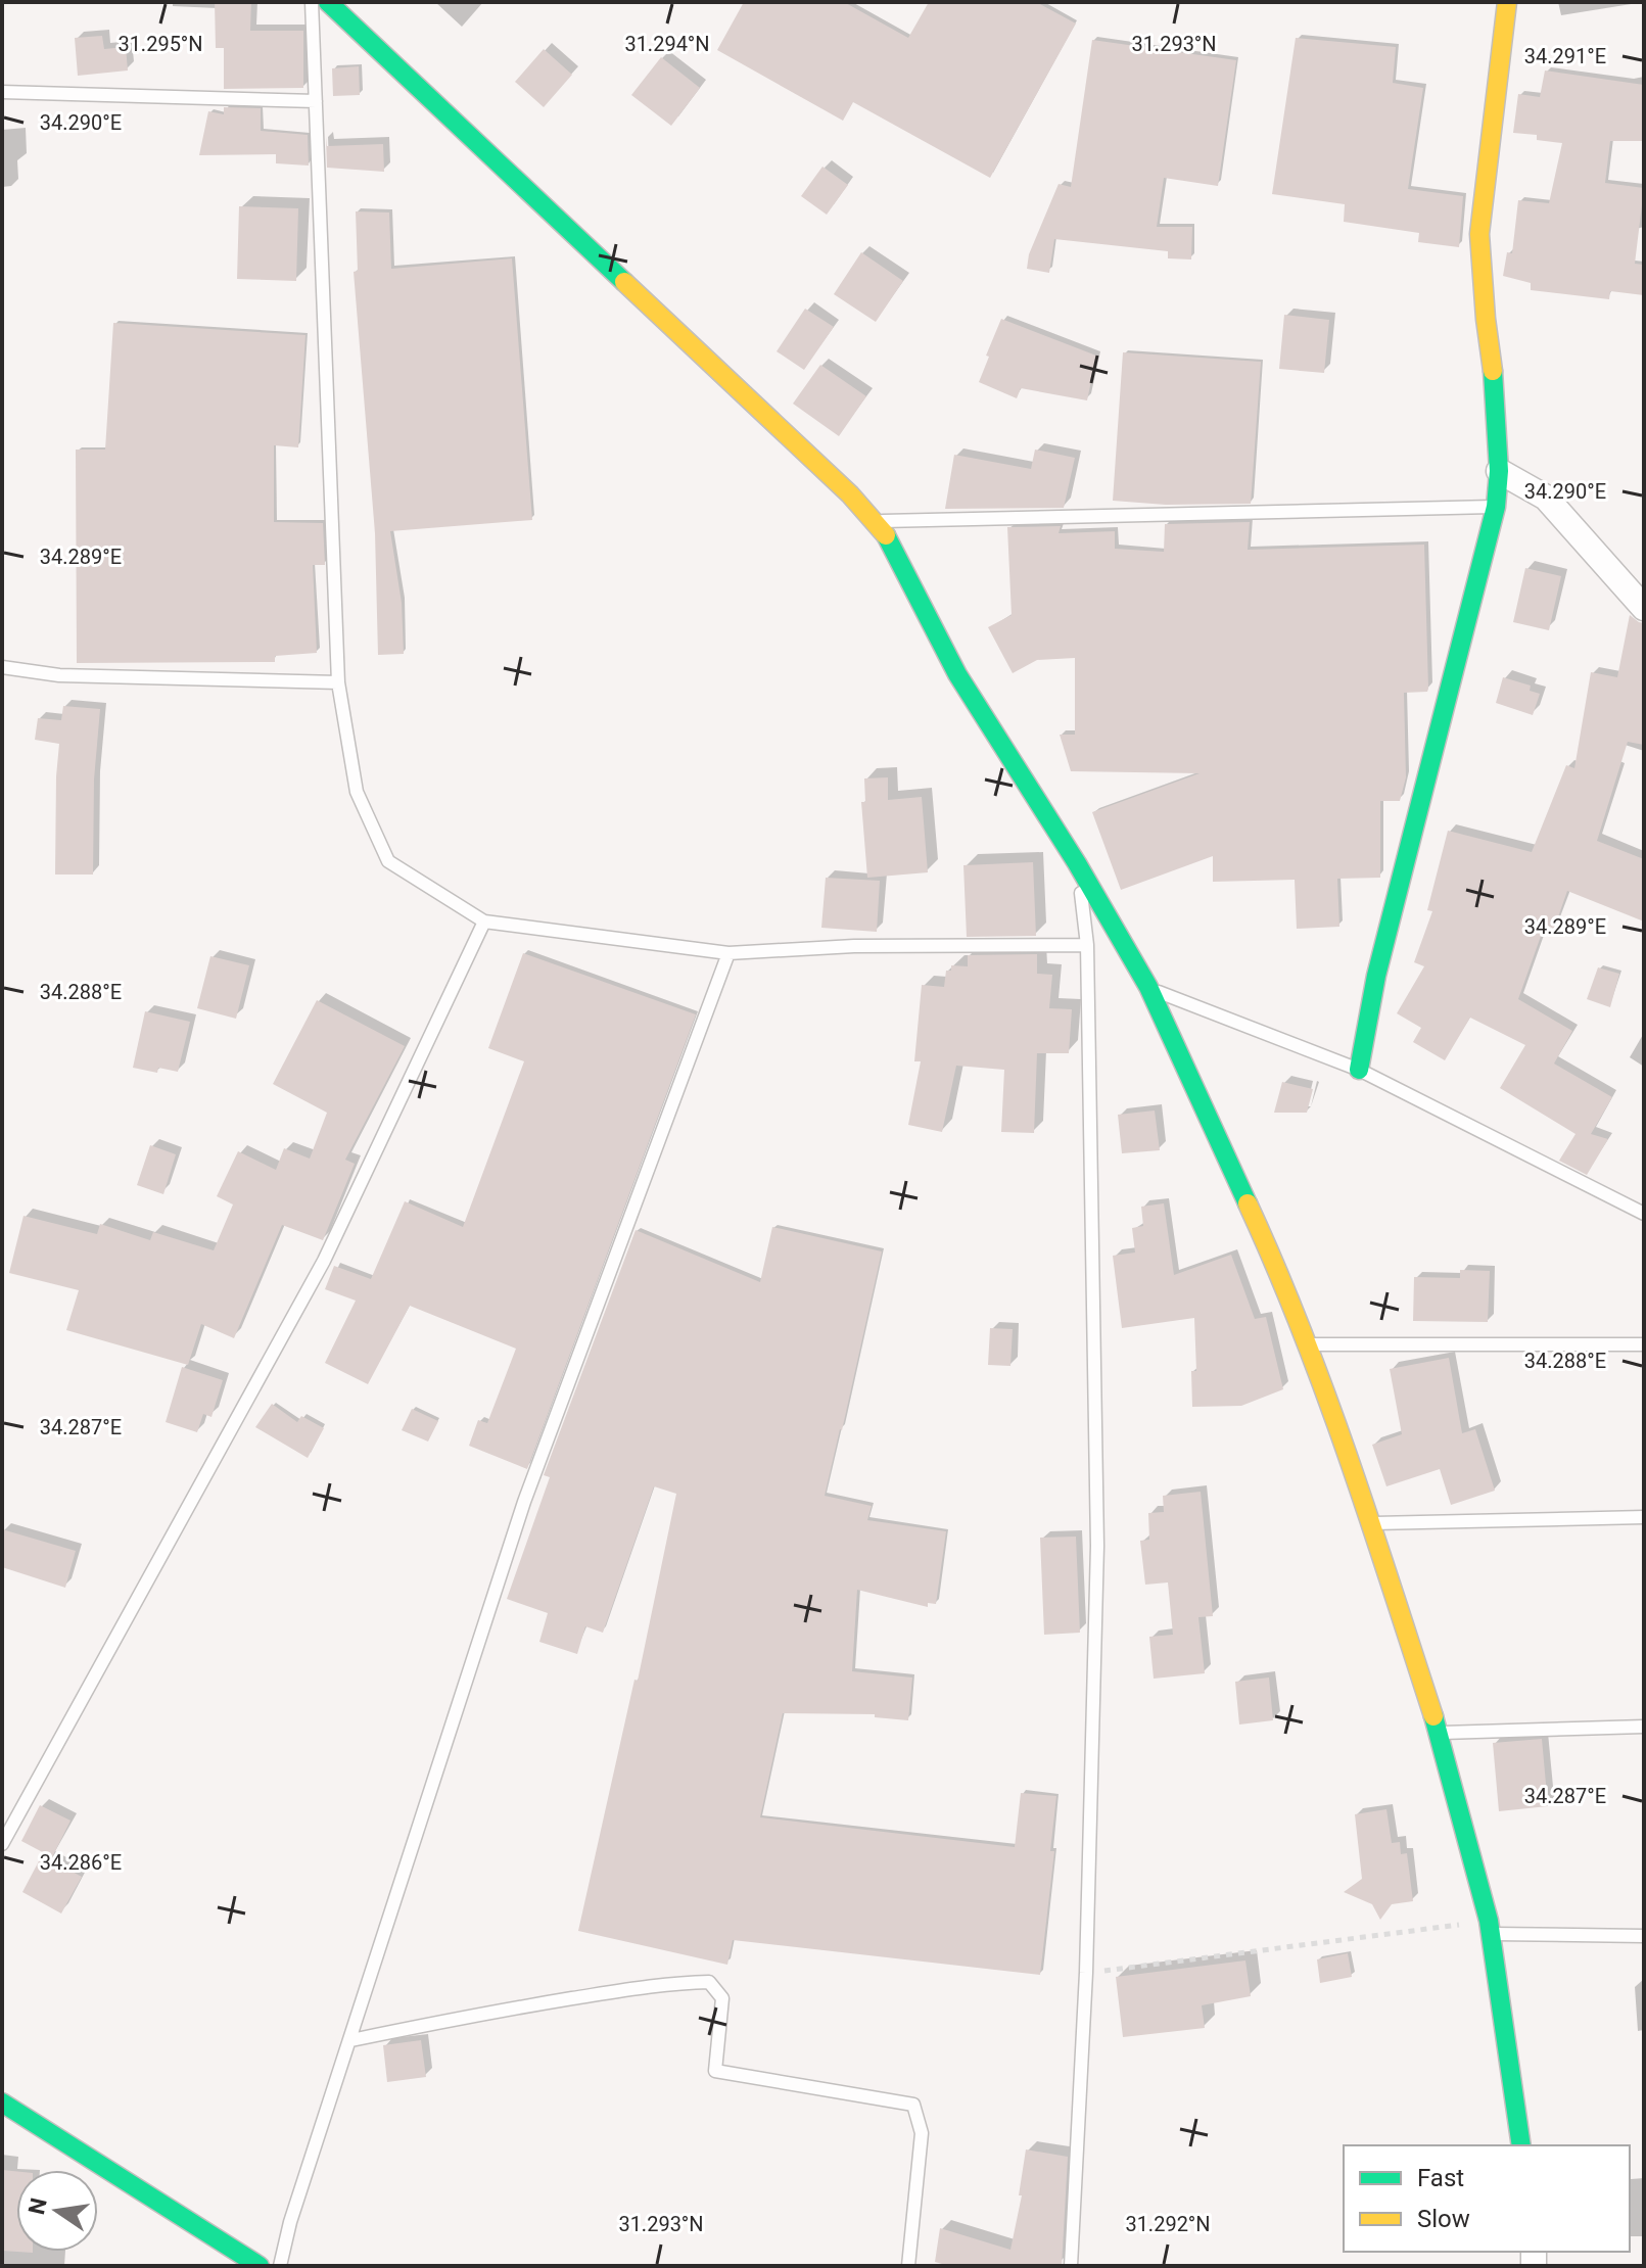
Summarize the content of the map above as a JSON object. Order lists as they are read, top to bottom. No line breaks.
{"legend":["Fast","Slow"],"north":"left","coordinates":["31.294°N","31.293°N","31.295°N","34.291°E","34.290°E","34.289°E","34.288°E","34.287°E","34.286°E","31.292°N"]}
